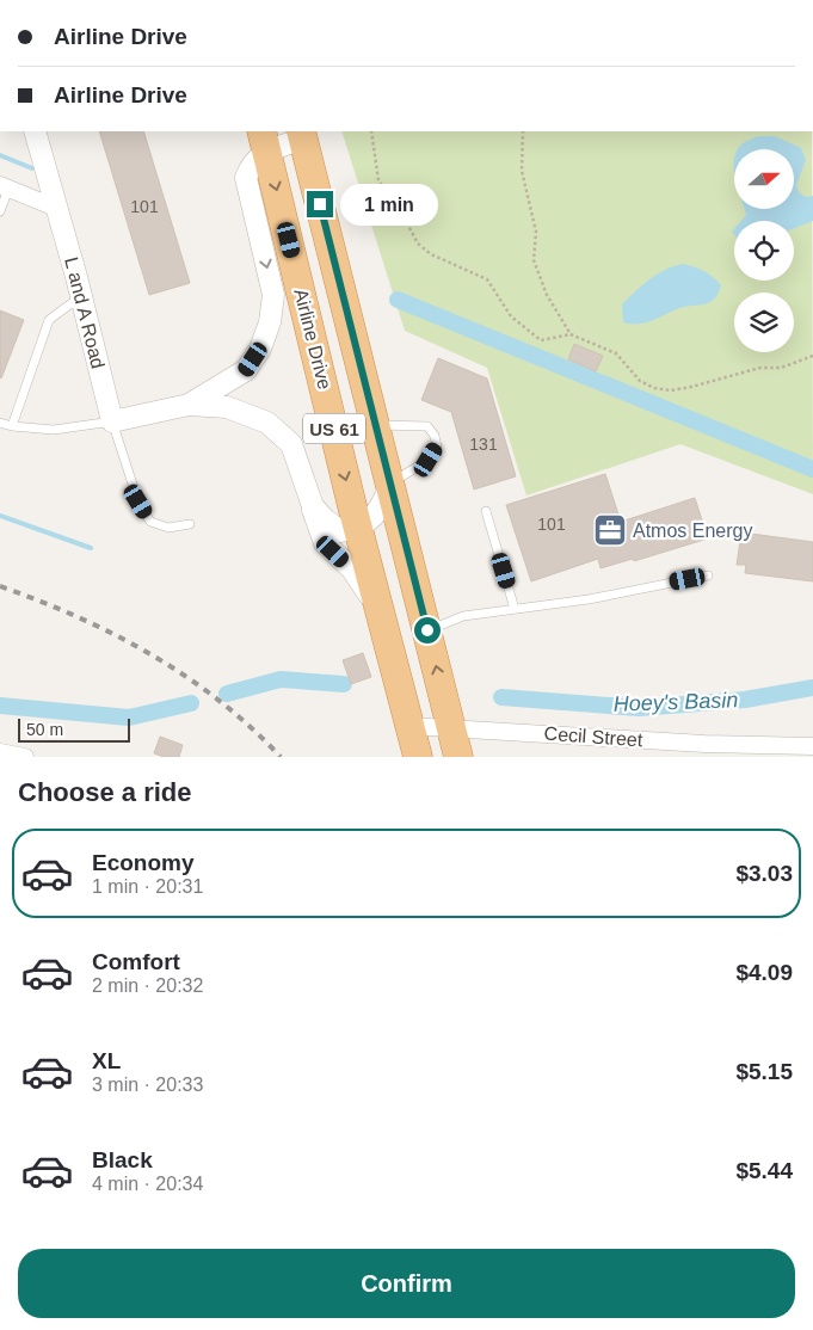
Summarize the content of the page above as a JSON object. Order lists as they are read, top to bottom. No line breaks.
{"streets":{"highway":["Airline Drive","US 61"],"street":["L and A Road","Cecil Street"]},"crossings":[["Airline Drive","Cecil Street"]],"water":["Hoey's Basin"],"places":{"office":["Atmos Energy"]},"house_numbers":["101","131","101"],"scale_bar":"50 m","north":"right","page":{"banner":["Airline Drive","Airline Drive"],"bubble":"1 min","scale":"50 m","heading":"Choose a ride","list":[{"name":"Economy","note":"1 min · 20:31","value":"$3.03"},{"name":"Comfort","note":"2 min · 20:32","value":"$4.09"},{"name":"XL","note":"3 min · 20:33","value":"$5.15"},{"name":"Black","note":"4 min · 20:34","value":"$5.44"}],"buttons":"Confirm"}}
